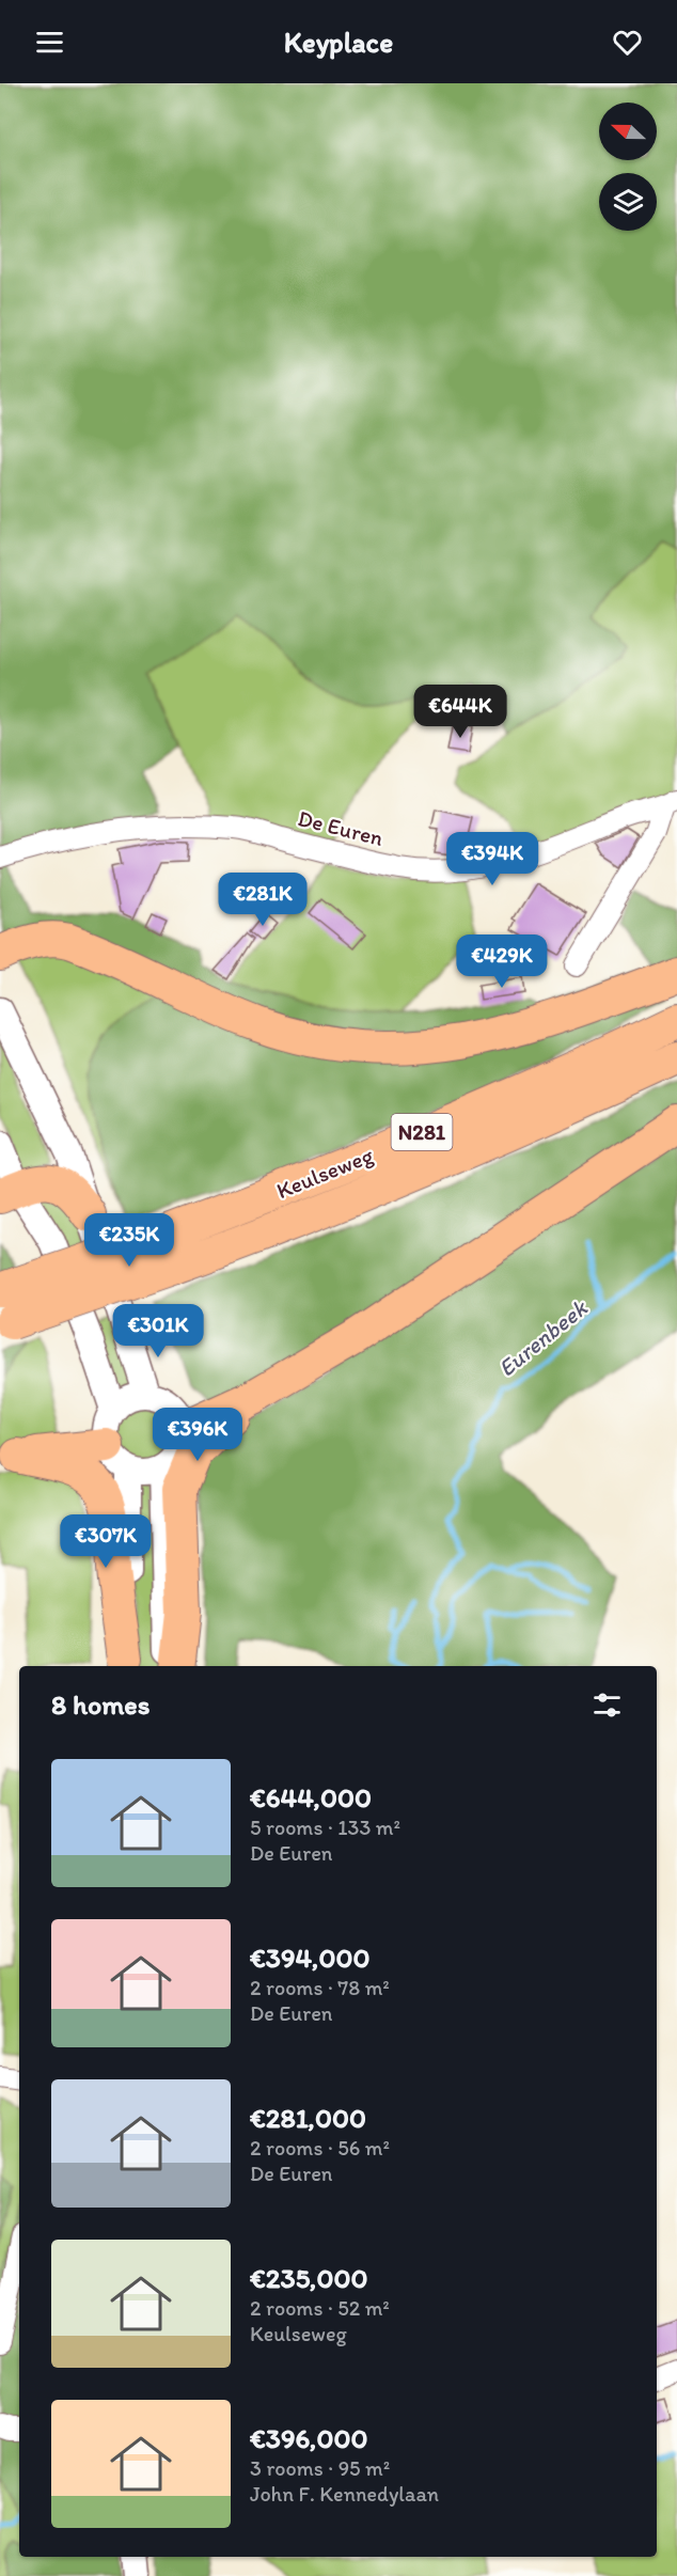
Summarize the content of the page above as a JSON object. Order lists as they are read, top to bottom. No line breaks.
{"streets":{"highway":["N281","Keulseweg"],"street":["De Euren"]},"water":["Eurenbeek"],"north":"left","page":{"header":"Keyplace","price":["€644K","€394K","€281K","€429K","€235K","€301K","€396K","€307K"],"heading":"8 homes","list":[{"name":"€644,000","note":"5 rooms · 133 m² · De Euren"},{"name":"€394,000","note":"2 rooms · 78 m² · De Euren"},{"name":"€281,000","note":"2 rooms · 56 m² · De Euren"},{"name":"€235,000","note":"2 rooms · 52 m² · Keulseweg"},{"name":"€396,000","note":"3 rooms · 95 m² · John F. Kennedylaan"}]}}
